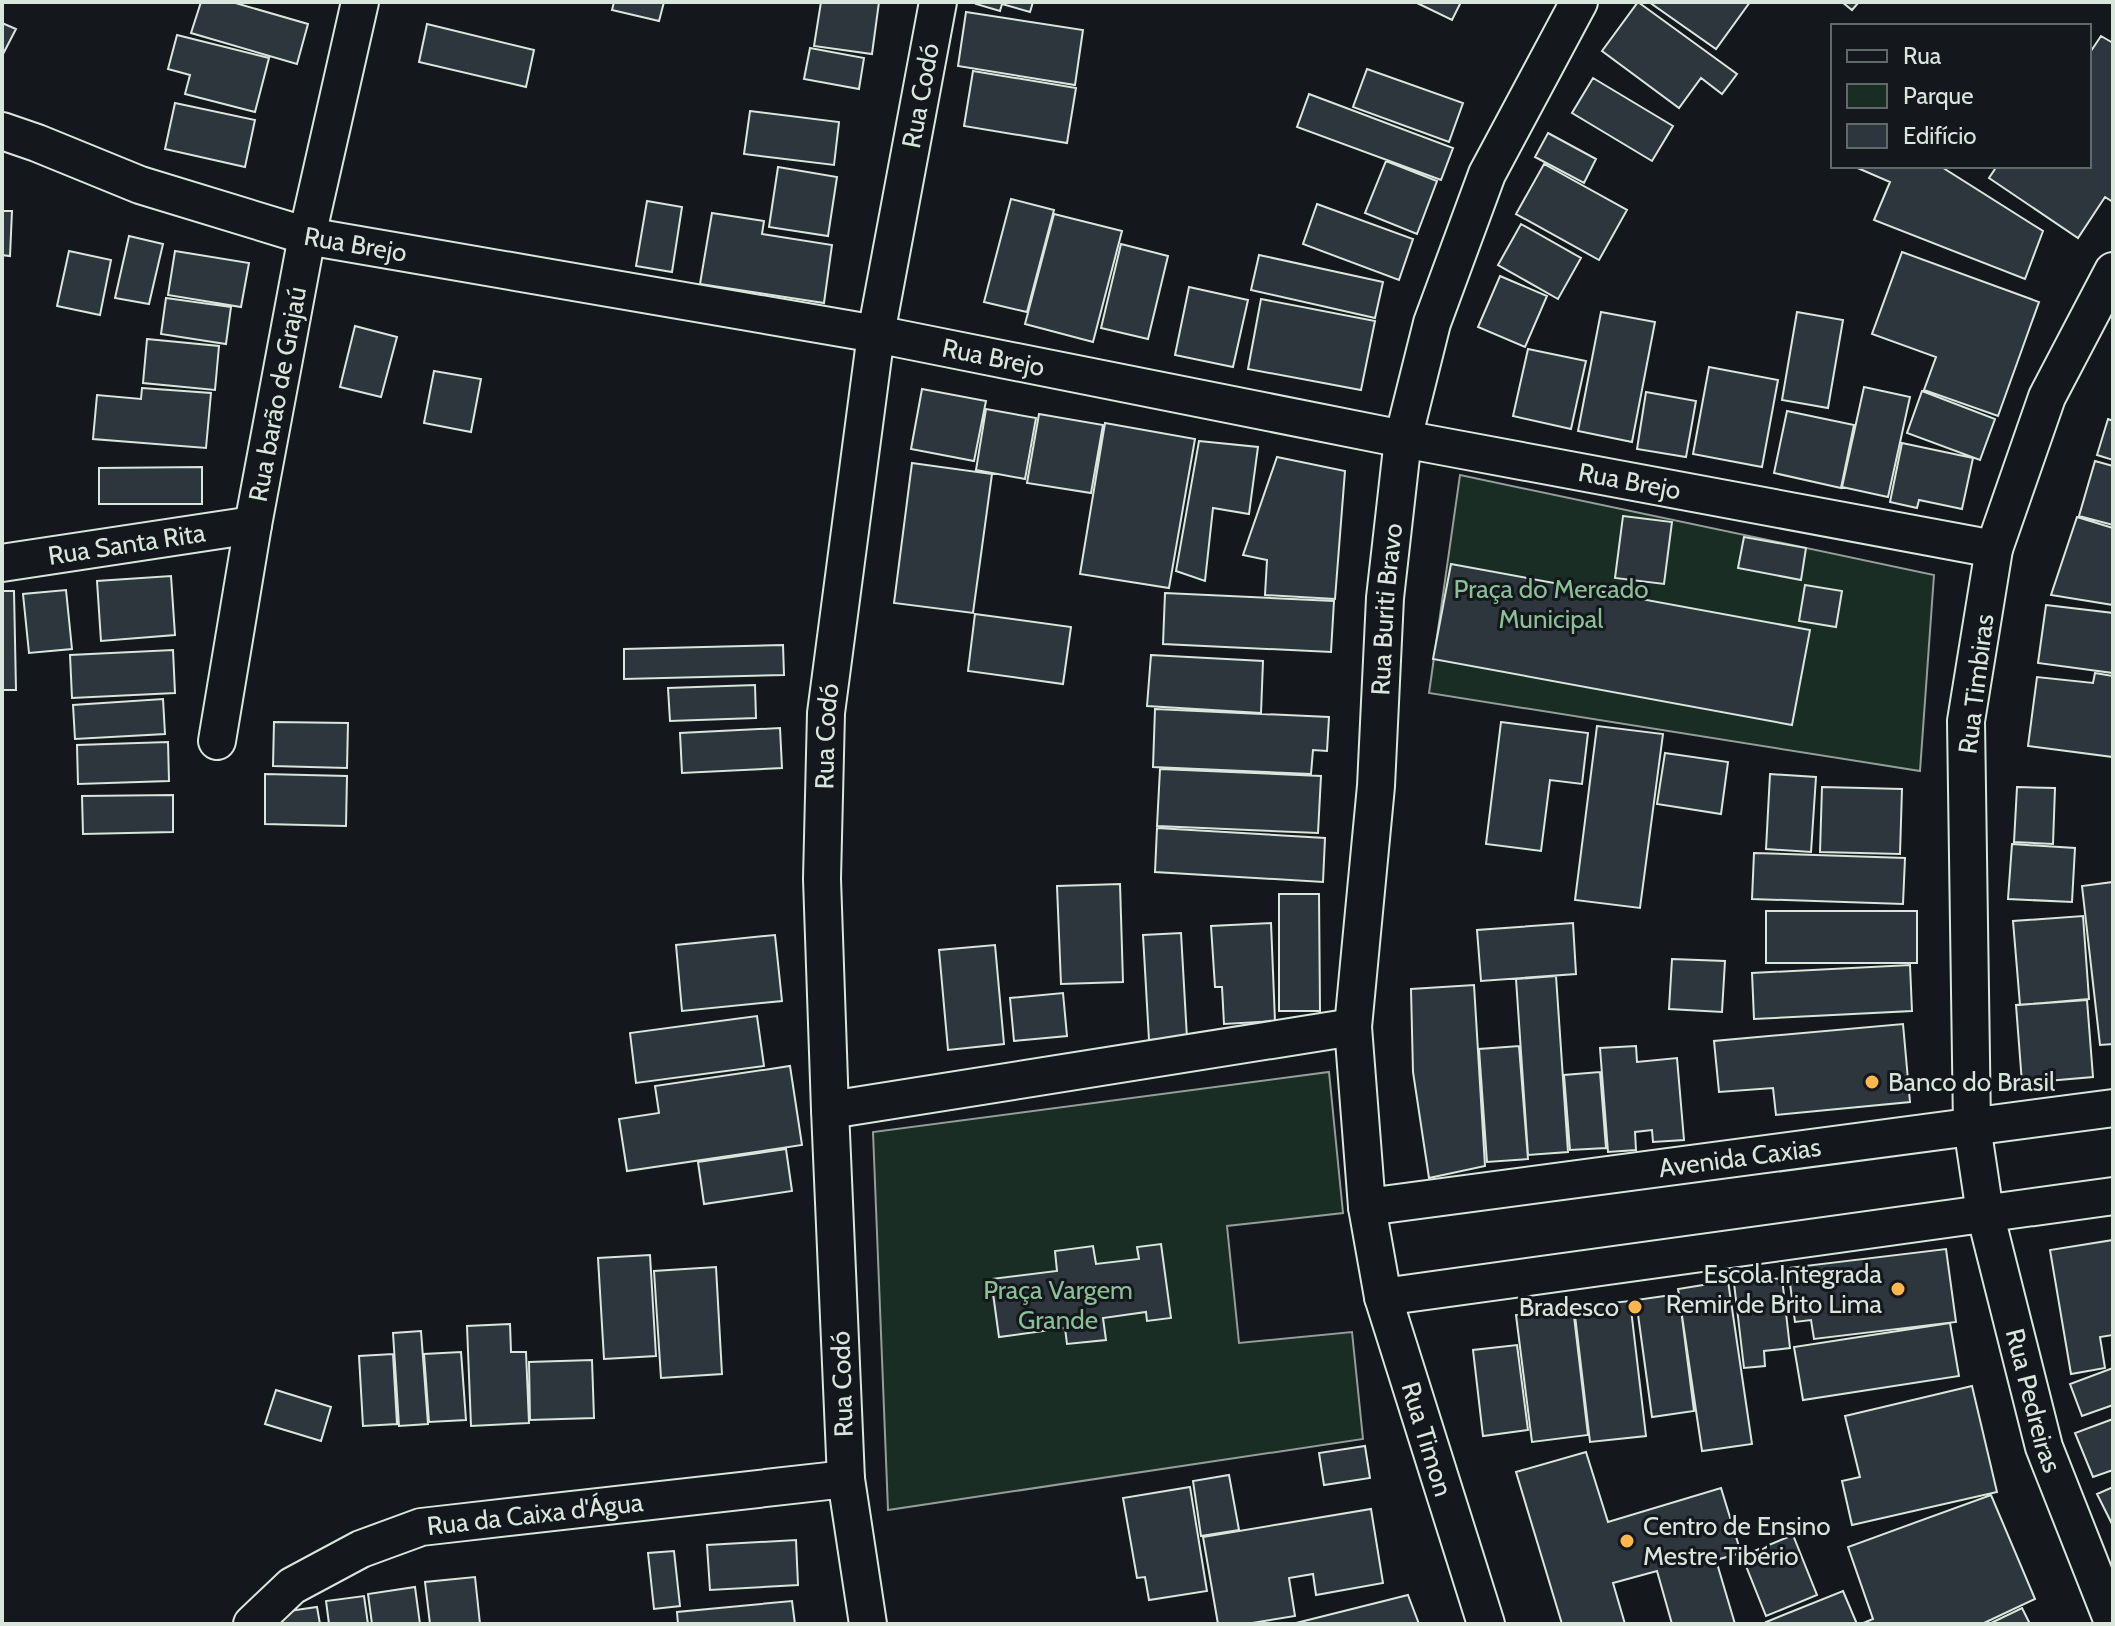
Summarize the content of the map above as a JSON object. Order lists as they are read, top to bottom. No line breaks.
{"streets":{"street":["Rua Codó","Rua Brejo","Rua barão de Grajaú","Rua Santa Rita","Rua Buriti Bravo","Rua Timbiras","Avenida Caxias","Rua Pedreiras","Rua Timon","Rua da Caixa d'Água"]},"crossings":[["Rua Codó","Rua Brejo"],["Rua Codó","Rua da Caixa d'Água"],["Rua Brejo","Rua barão de Grajaú"],["Rua Brejo","Rua Buriti Bravo"],["Rua Brejo","Rua Timbiras"],["Rua barão de Grajaú","Rua Santa Rita"],["Rua Buriti Bravo","Avenida Caxias"],["Rua Buriti Bravo","Rua Timon"],["Rua Timbiras","Avenida Caxias"],["Rua Timbiras","Rua Pedreiras"]],"parks":["Praça do Mercado Municipal","Praça Vargem Grande"],"places":["Banco do Brasil","Escola Integrada Remir de Brito Lima","Bradesco","Centro de Ensino Mestre Tibério"],"legend":["Rua","Parque","Edifício"]}
